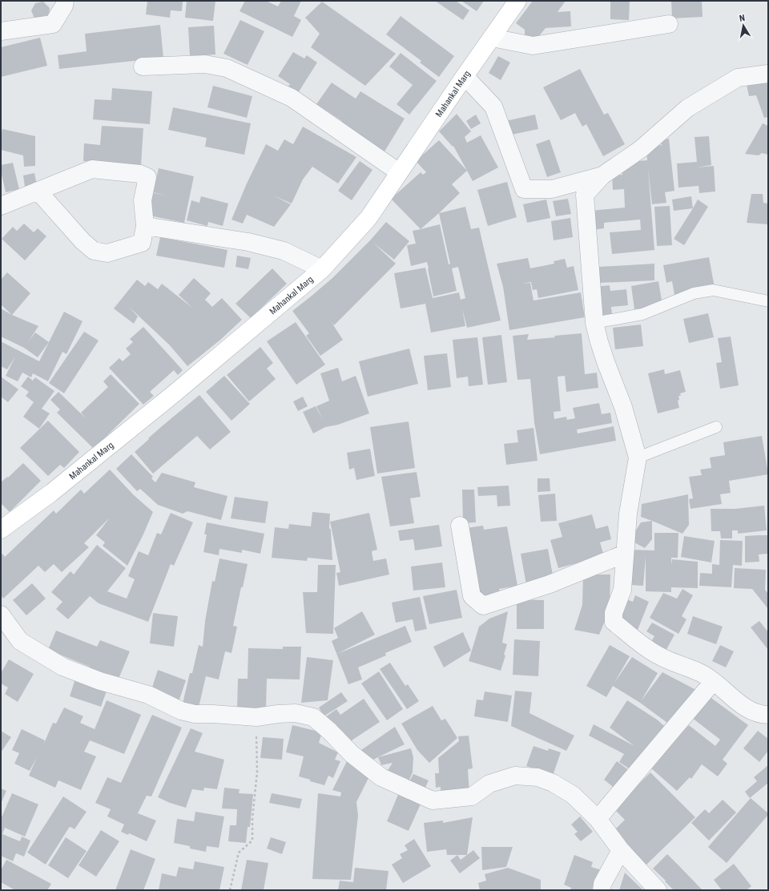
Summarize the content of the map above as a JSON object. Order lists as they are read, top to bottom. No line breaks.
{"streets":{"main road":["Mahankal Marg"]},"north":"top"}
